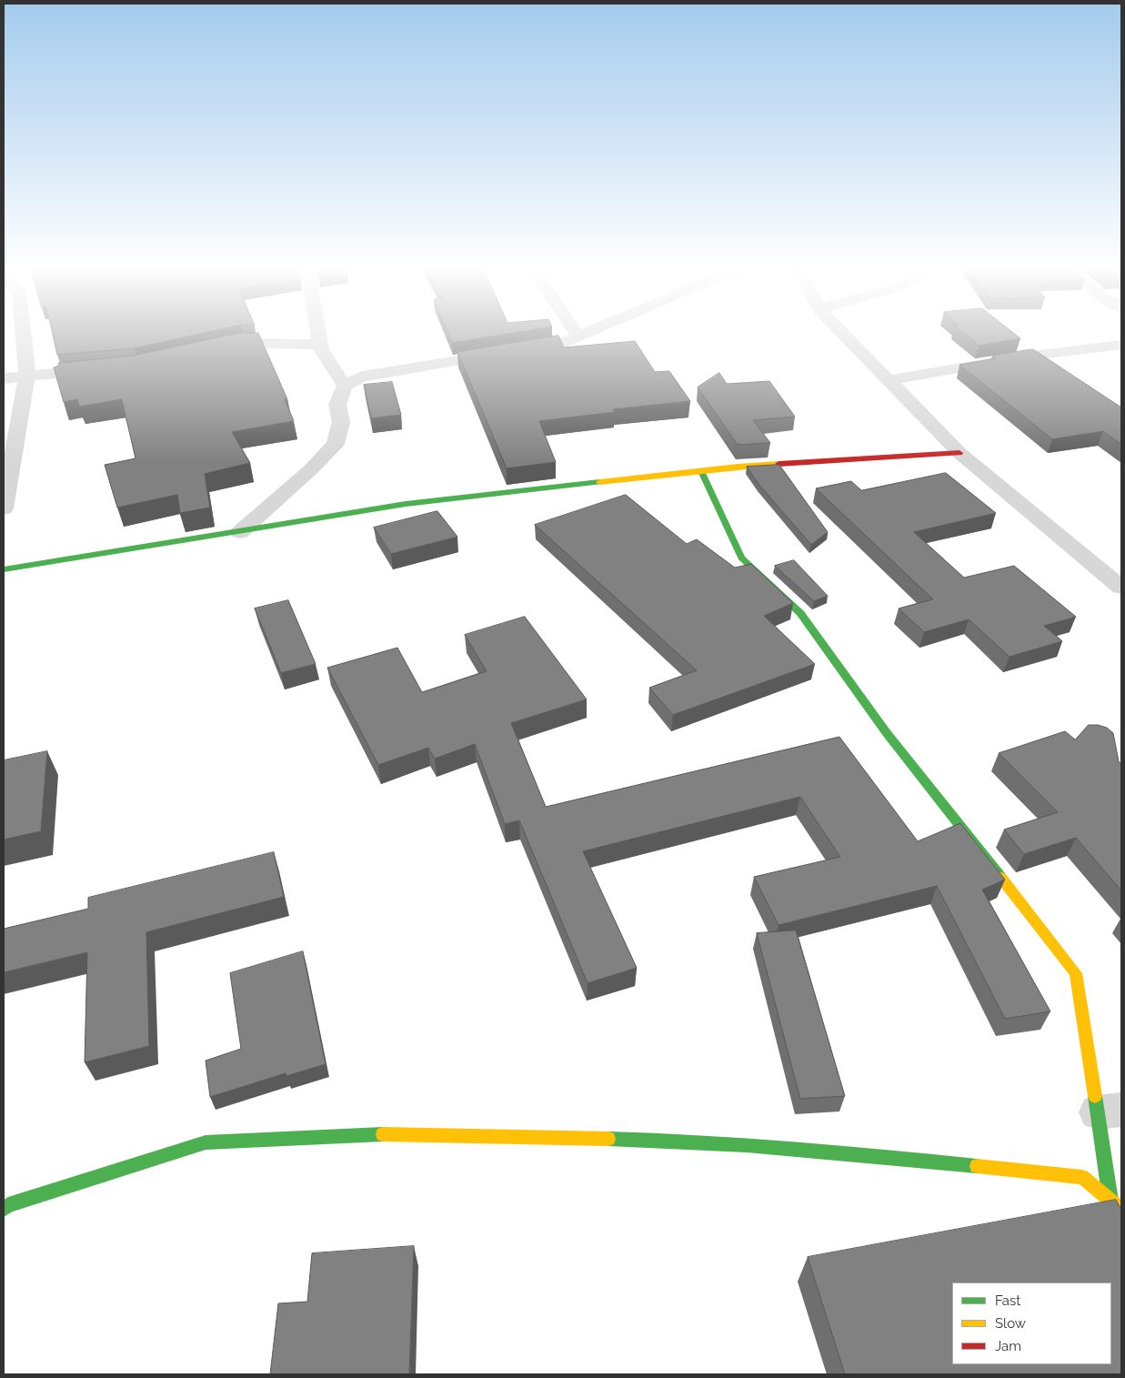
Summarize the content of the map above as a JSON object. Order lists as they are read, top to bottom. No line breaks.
{"legend":["Fast","Slow","Jam"]}
